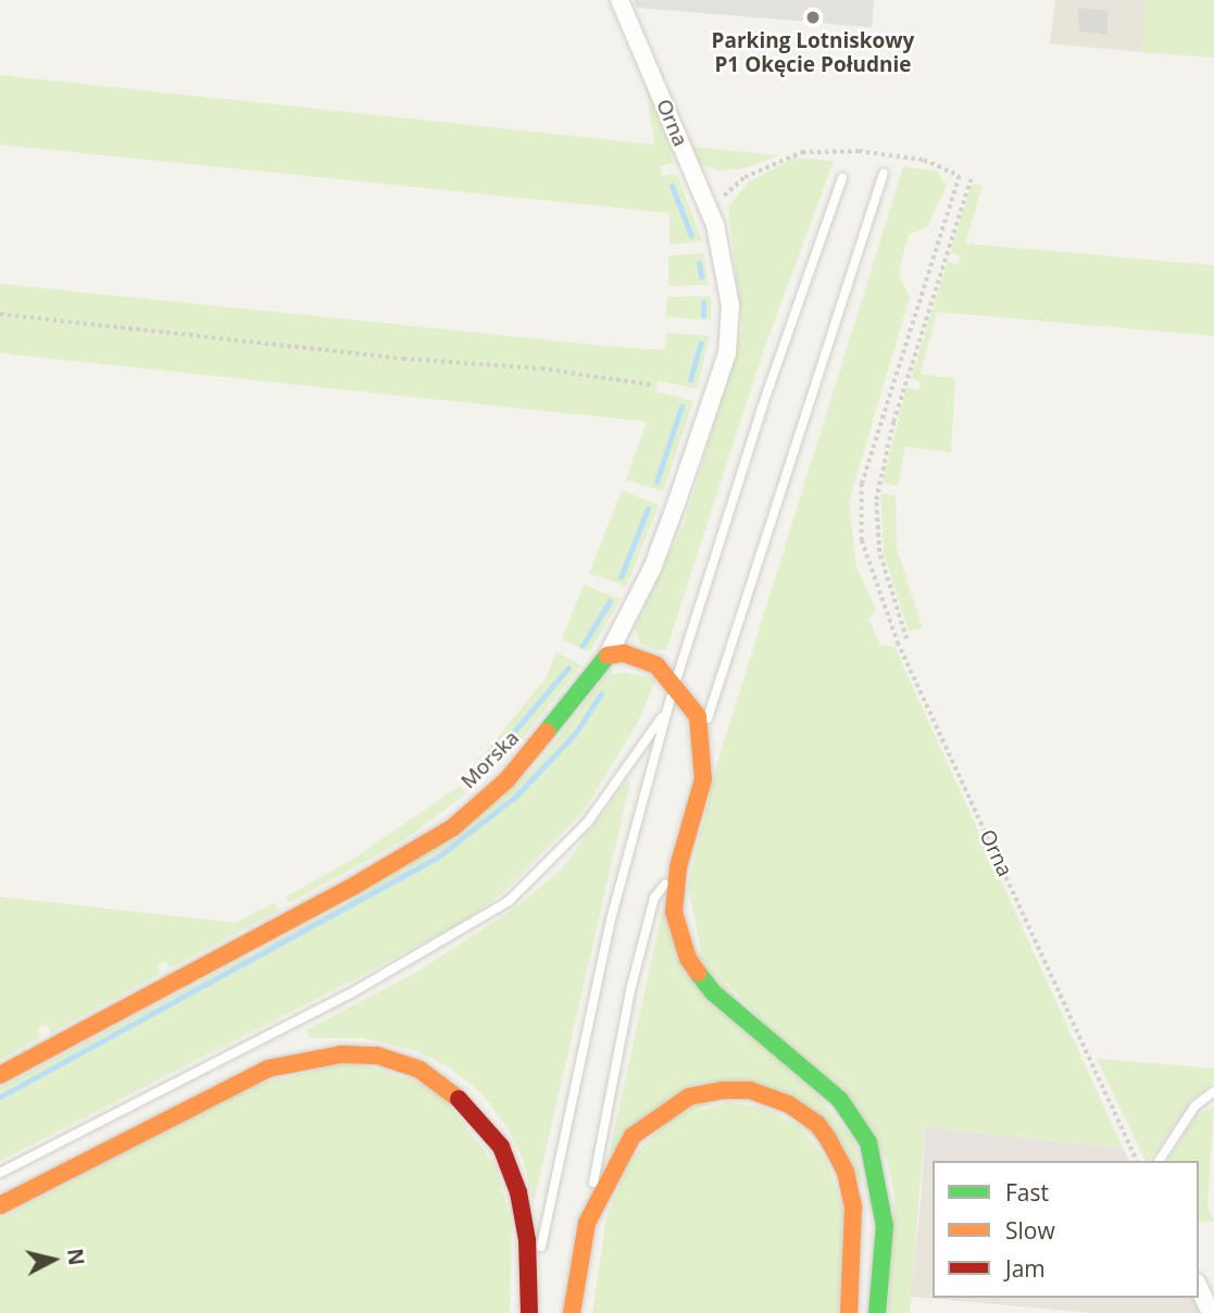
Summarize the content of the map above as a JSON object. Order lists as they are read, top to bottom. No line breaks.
{"streets":{"main road":["Morska"],"street":["Orna"]},"crossings":[["Orna","Morska"]],"places":["Parking Lotniskowy P1 Okęcie Południe"],"legend":["Fast","Slow","Jam"],"north":"right"}
